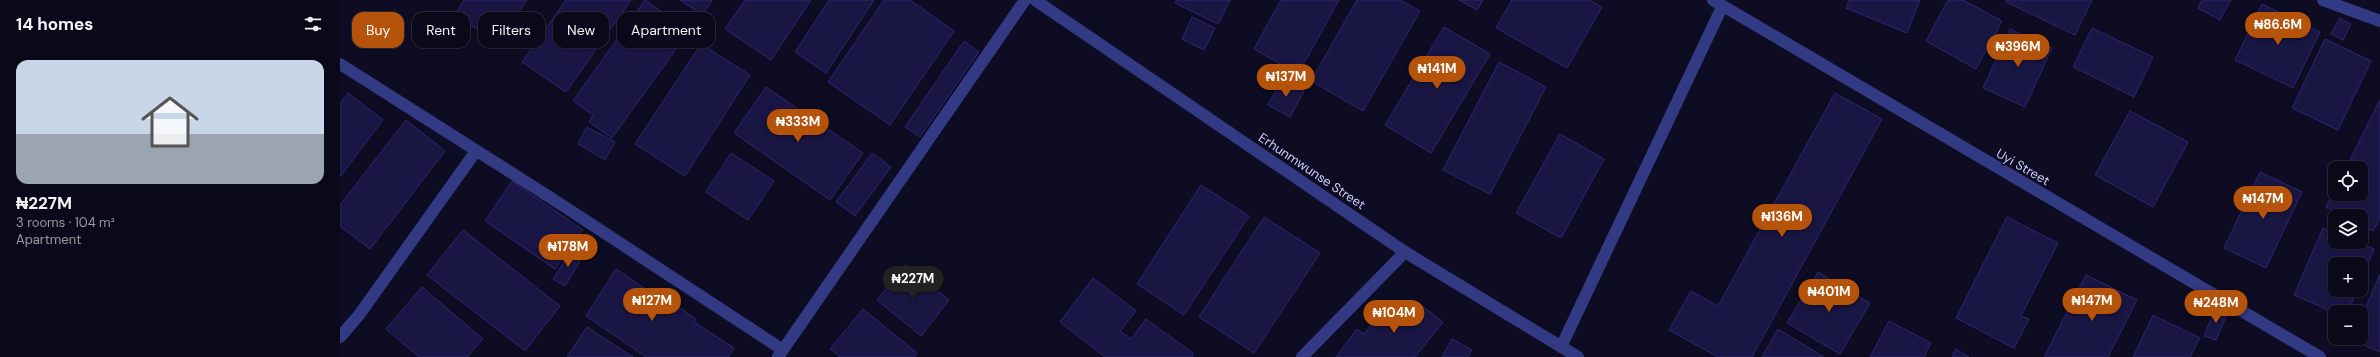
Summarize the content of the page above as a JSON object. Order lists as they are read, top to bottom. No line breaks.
{"streets":{"street":["Uyi Street","Erhunmwunse Street"]},"page":{"heading":"14 homes","price":["₦86.6M","₦396M","₦141M","₦137M","₦333M","₦147M","₦136M","₦178M","₦227M","₦401M","₦127M","₦147M","₦248M","₦104M"],"chip":["Buy","Rent","Filters","New","Apartment"],"list":[{"name":"₦227M","note":"3 rooms · 104 m² · Apartment"}],"map_buttons":["+","−"]}}
